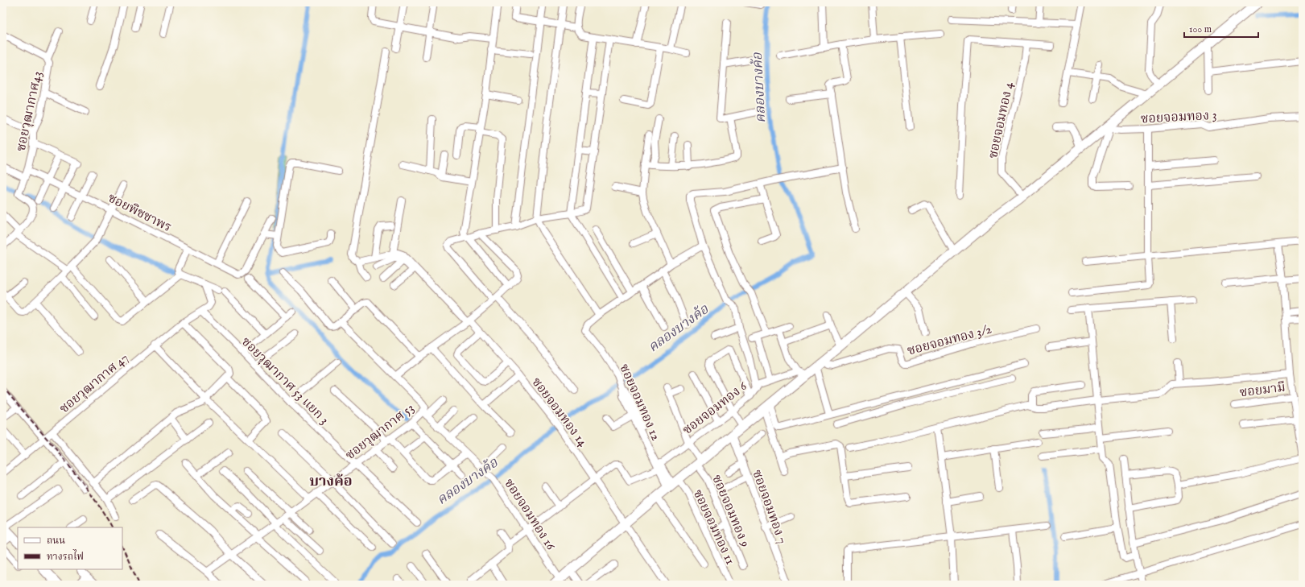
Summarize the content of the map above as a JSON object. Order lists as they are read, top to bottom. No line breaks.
{"streets":{"street":["ซอยวุฒากาศ43","ซอยจอมทอง 3","ซอยจอมทอง 4","ซอยพิชชาพร","ซอยจอมทอง 3/2","ซอยวุฒากาศ 53 แยก 3","ซอยวุฒากาศ 47","ซอยมามี","ซอยจอมทอง 12","ซอยจอมทอง 6","ซอยจอมทอง 14","ซอยวุฒากาศ 53","ซอยจอมทอง 7","ซอยจอมทอง 9","ซอยจอมทอง 16","ซอยจอมทอง 11"]},"crossings":[["ซอยวุฒากาศ43","ซอยพิชชาพร"],["ซอยวุฒากาศ 53 แยก 3","ซอยวุฒากาศ 47"],["ซอยวุฒากาศ 53 แยก 3","ซอยวุฒากาศ 53"],["ซอยจอมทอง 12","ซอยจอมทอง 6"],["ซอยจอมทอง 12","ซอยจอมทอง 11"],["ซอยจอมทอง 6","ซอยจอมทอง 14"],["ซอยจอมทอง 6","ซอยจอมทอง 9"],["ซอยวุฒากาศ 53","ซอยจอมทอง 16"]],"districts":["บางค้อ"],"water":["คลองบางค้อ"],"legend":["ถนน","ทางรถไฟ"],"scale_bar":"100 m"}
